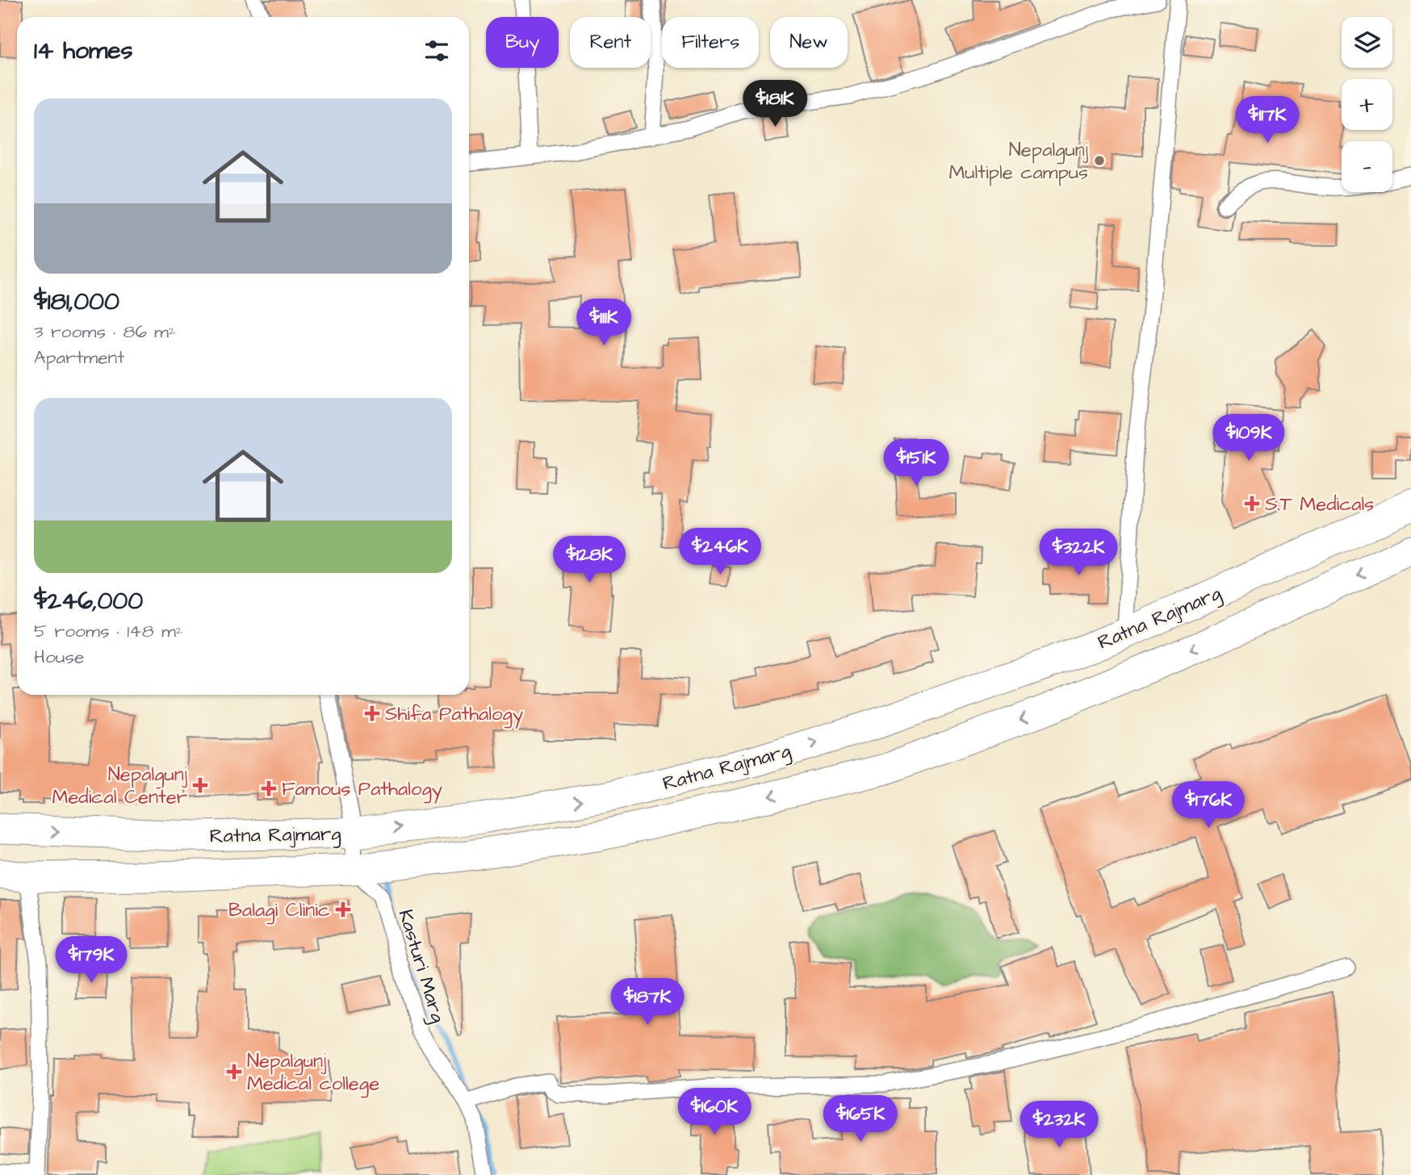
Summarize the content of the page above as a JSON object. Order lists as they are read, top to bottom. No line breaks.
{"streets":{"highway":["Ratna Rajmarg"],"street":["Kasturi Marg"]},"crossings":[["Ratna Rajmarg","Kasturi Marg"]],"places":{"other":["Nepalgunj Multiple campus"],"health":["S.T Medicals","Shifa Pathalogy","Nepalgunj Medical Center","Famous Pathalogy","Balagi Clinic","Nepalgunj Medical college"]},"page":{"map_buttons":["+","−"],"chip":["Buy","Rent","Filters","New"],"heading":"14 homes","price":["$181K","$117K","$111K","$109K","$151K","$246K","$322K","$128K","$176K","$179K","$187K","$160K","$165K","$232K"],"list":[{"name":"$181,000","note":"3 rooms · 86 m² · Apartment"},{"name":"$246,000","note":"5 rooms · 148 m² · House"}]}}
